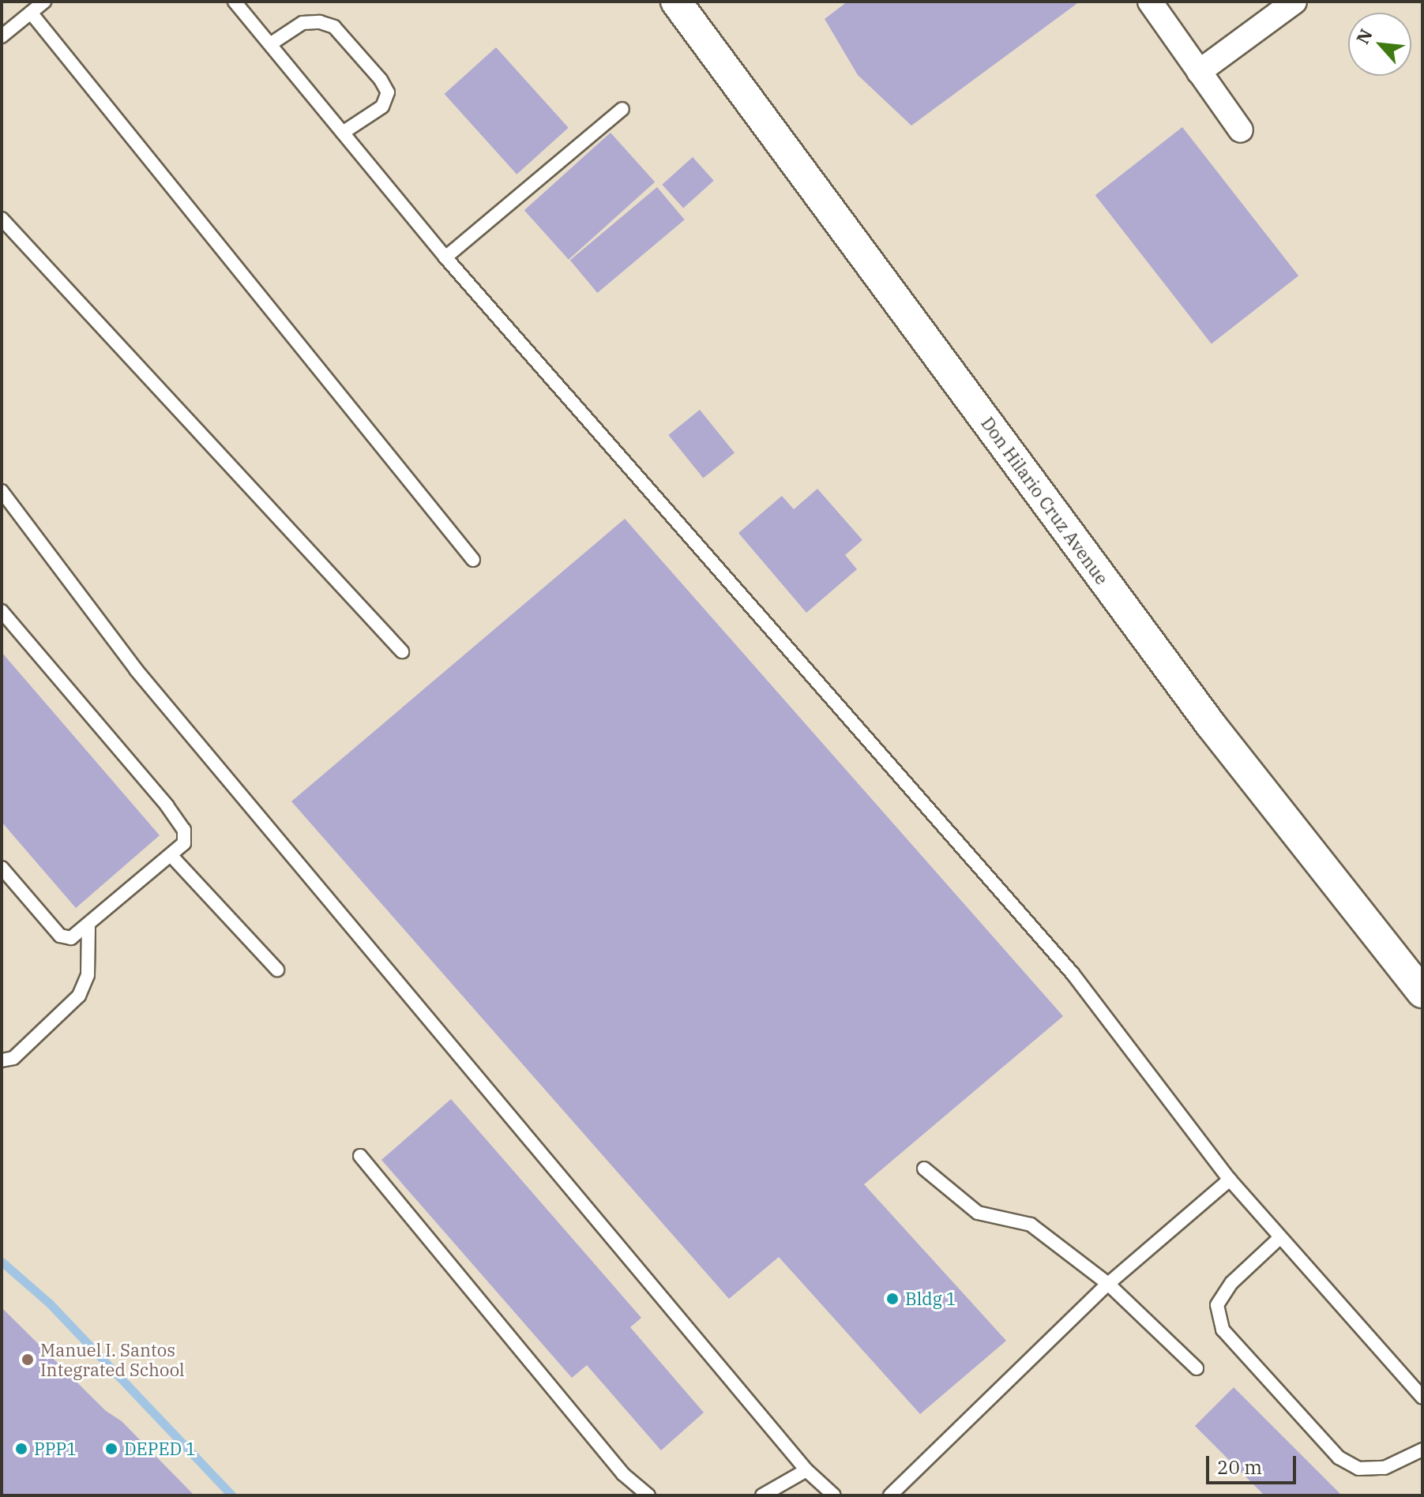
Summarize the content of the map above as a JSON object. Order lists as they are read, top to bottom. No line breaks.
{"streets":{"street":["Don Hilario Cruz Avenue"]},"places":["Bldg 1","Manuel I. Santos Integrated School","PPP1","DEPED 1"],"scale_bar":"20 m","north":"top left"}
